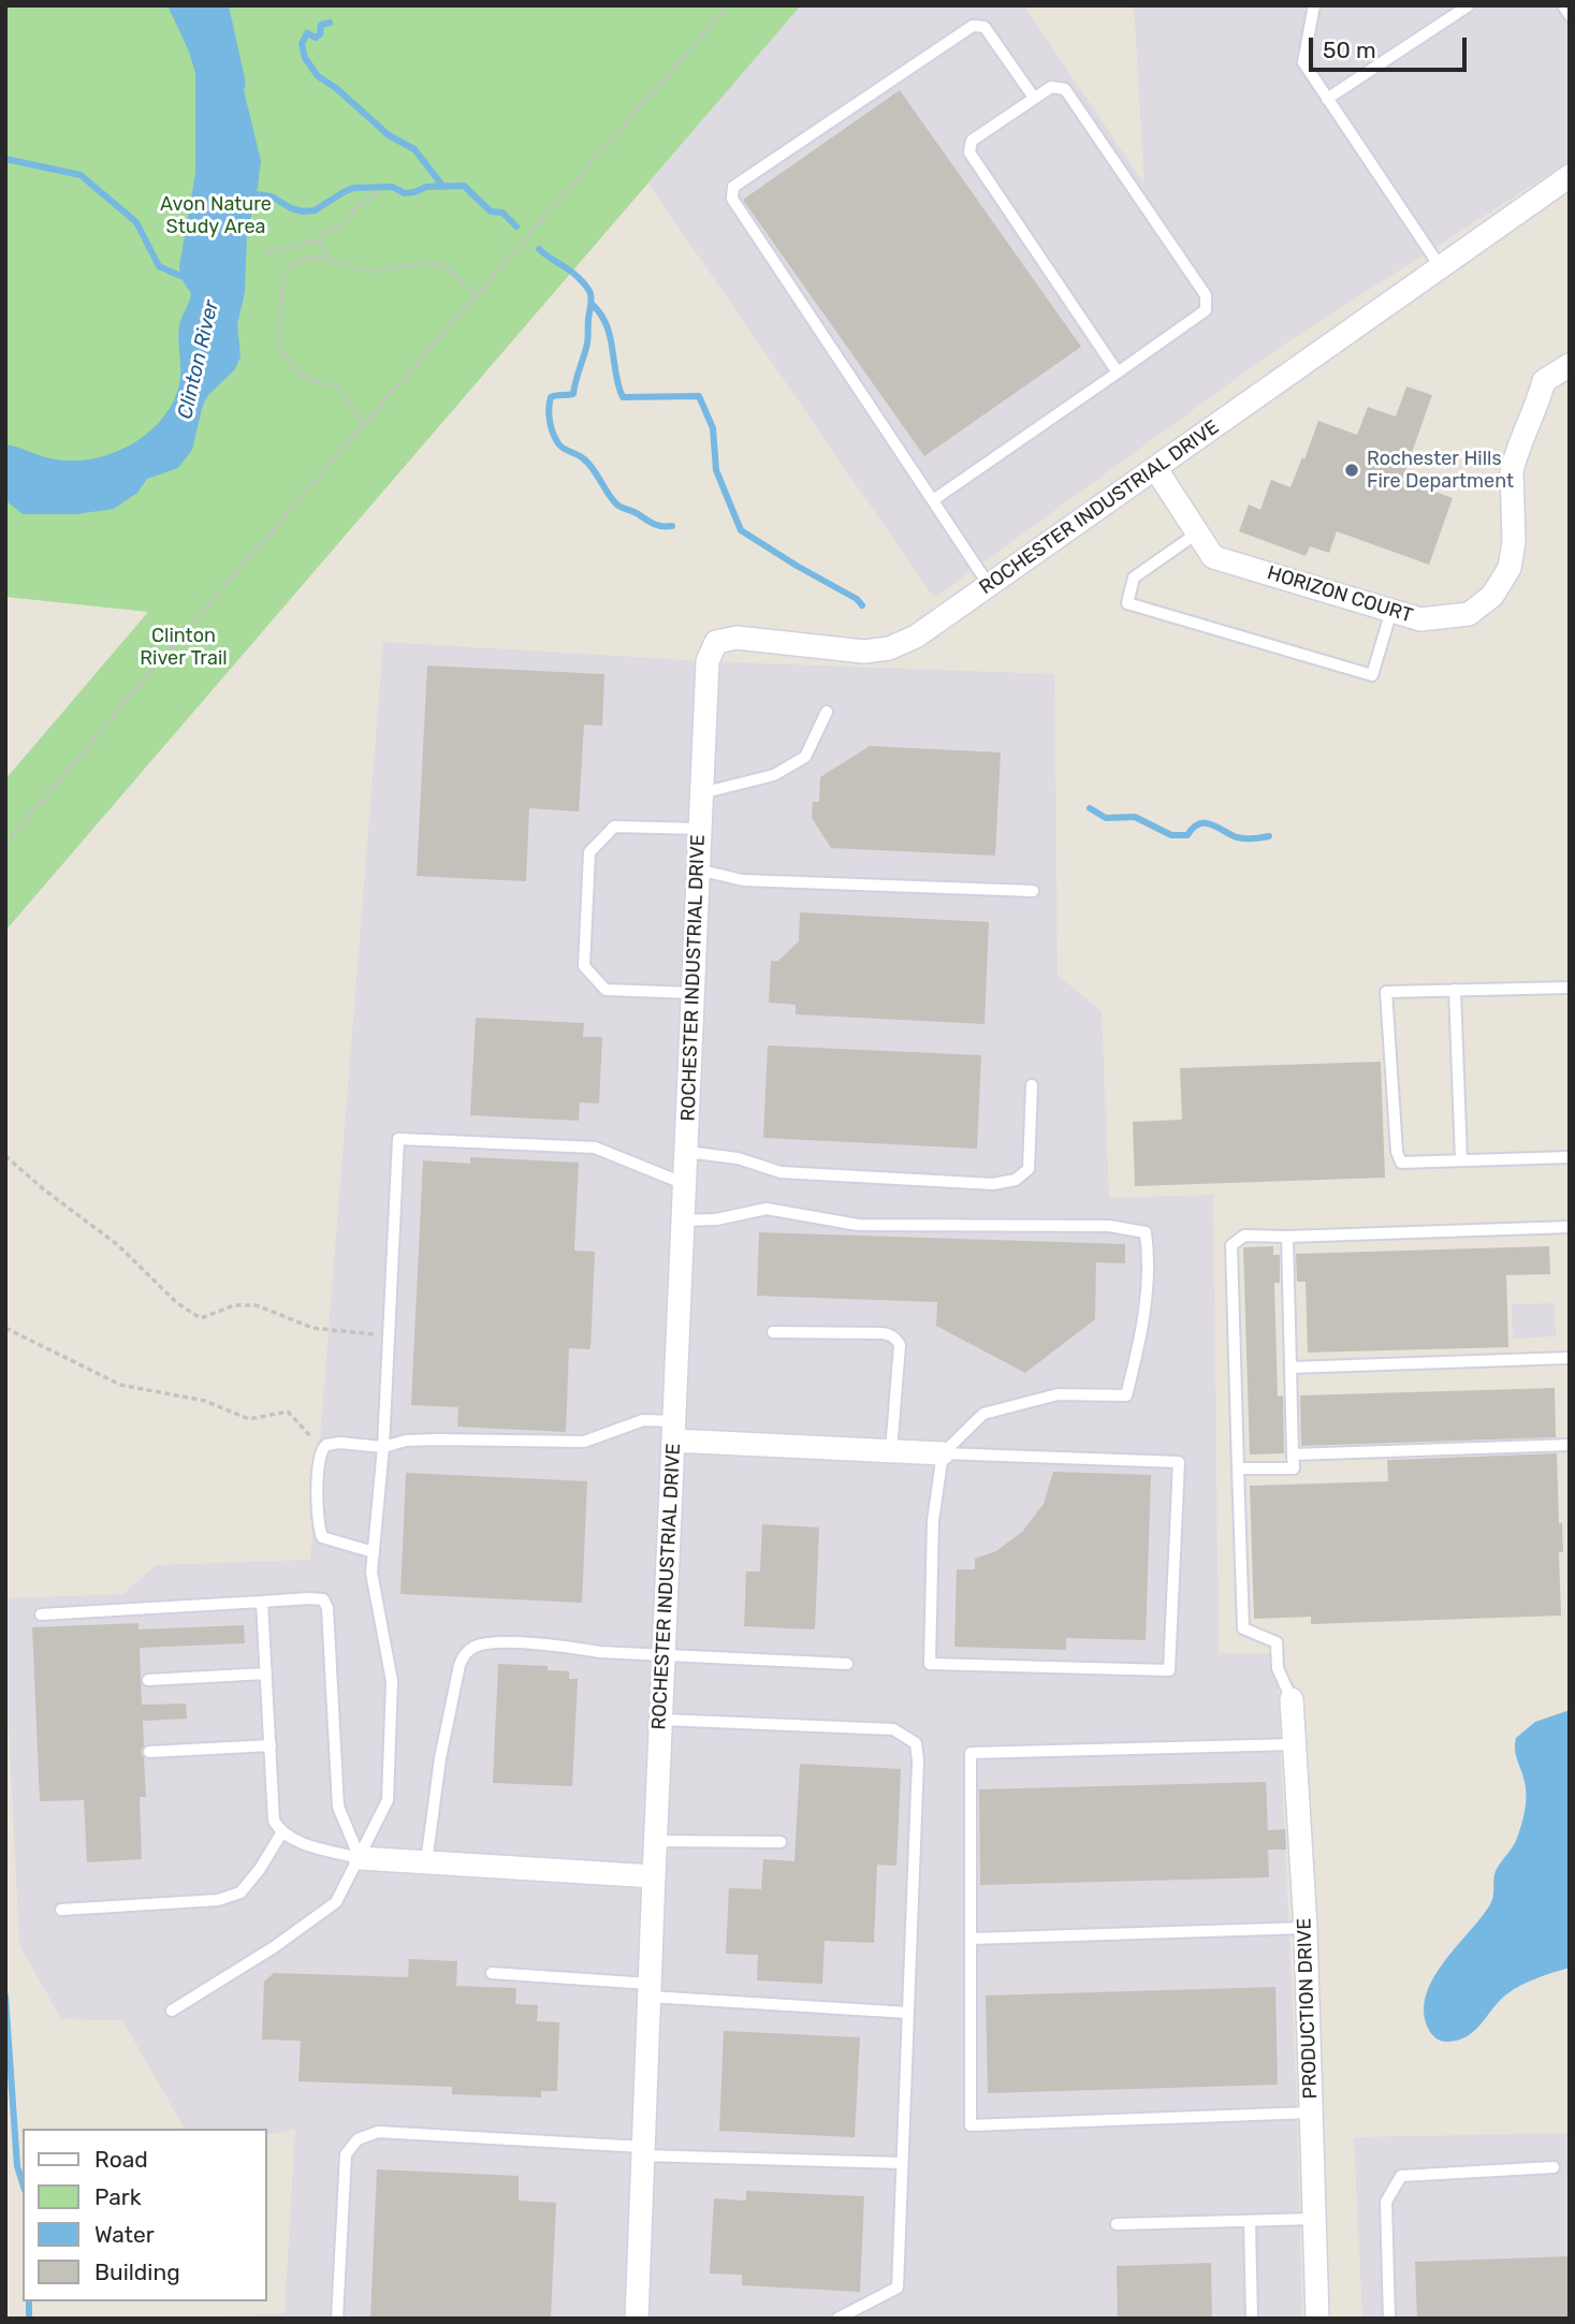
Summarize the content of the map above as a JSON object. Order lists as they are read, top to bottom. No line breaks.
{"streets":{"street":["ROCHESTER INDUSTRIAL DRIVE","HORIZON COURT","PRODUCTION DRIVE"]},"crossings":[["ROCHESTER INDUSTRIAL DRIVE","HORIZON COURT"]],"water":["Clinton River"],"parks":["Avon Nature Study Area","Clinton River Trail"],"places":["Rochester Hills Fire Department"],"legend":["Road","Park","Water","Building"],"scale_bar":"50 m"}
